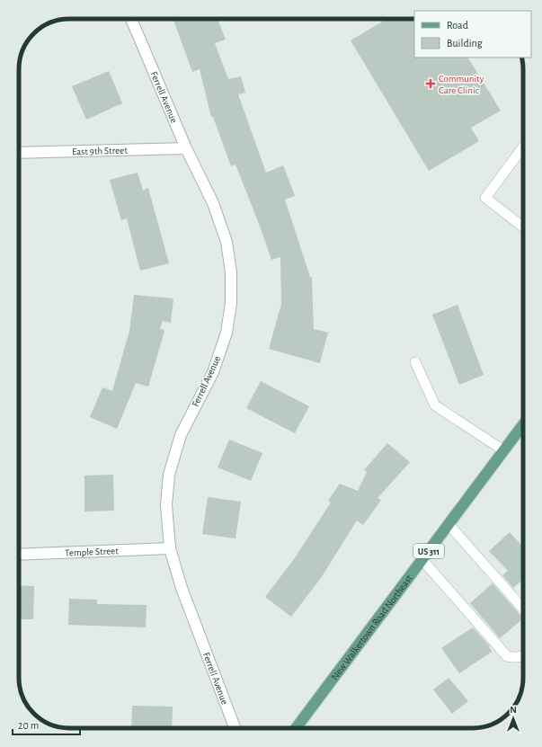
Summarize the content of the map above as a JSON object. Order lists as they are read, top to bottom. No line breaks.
{"streets":{"main road":["US 311","New Walkertown Road Northeast"],"street":["Ferrell Avenue","East 9th Street","Temple Street"]},"crossings":[["Ferrell Avenue","East 9th Street"],["Ferrell Avenue","Temple Street"]],"places":{"health":["Community Care Clinic"]},"legend":["Road","Building"],"scale_bar":"20 m","north":"top"}
